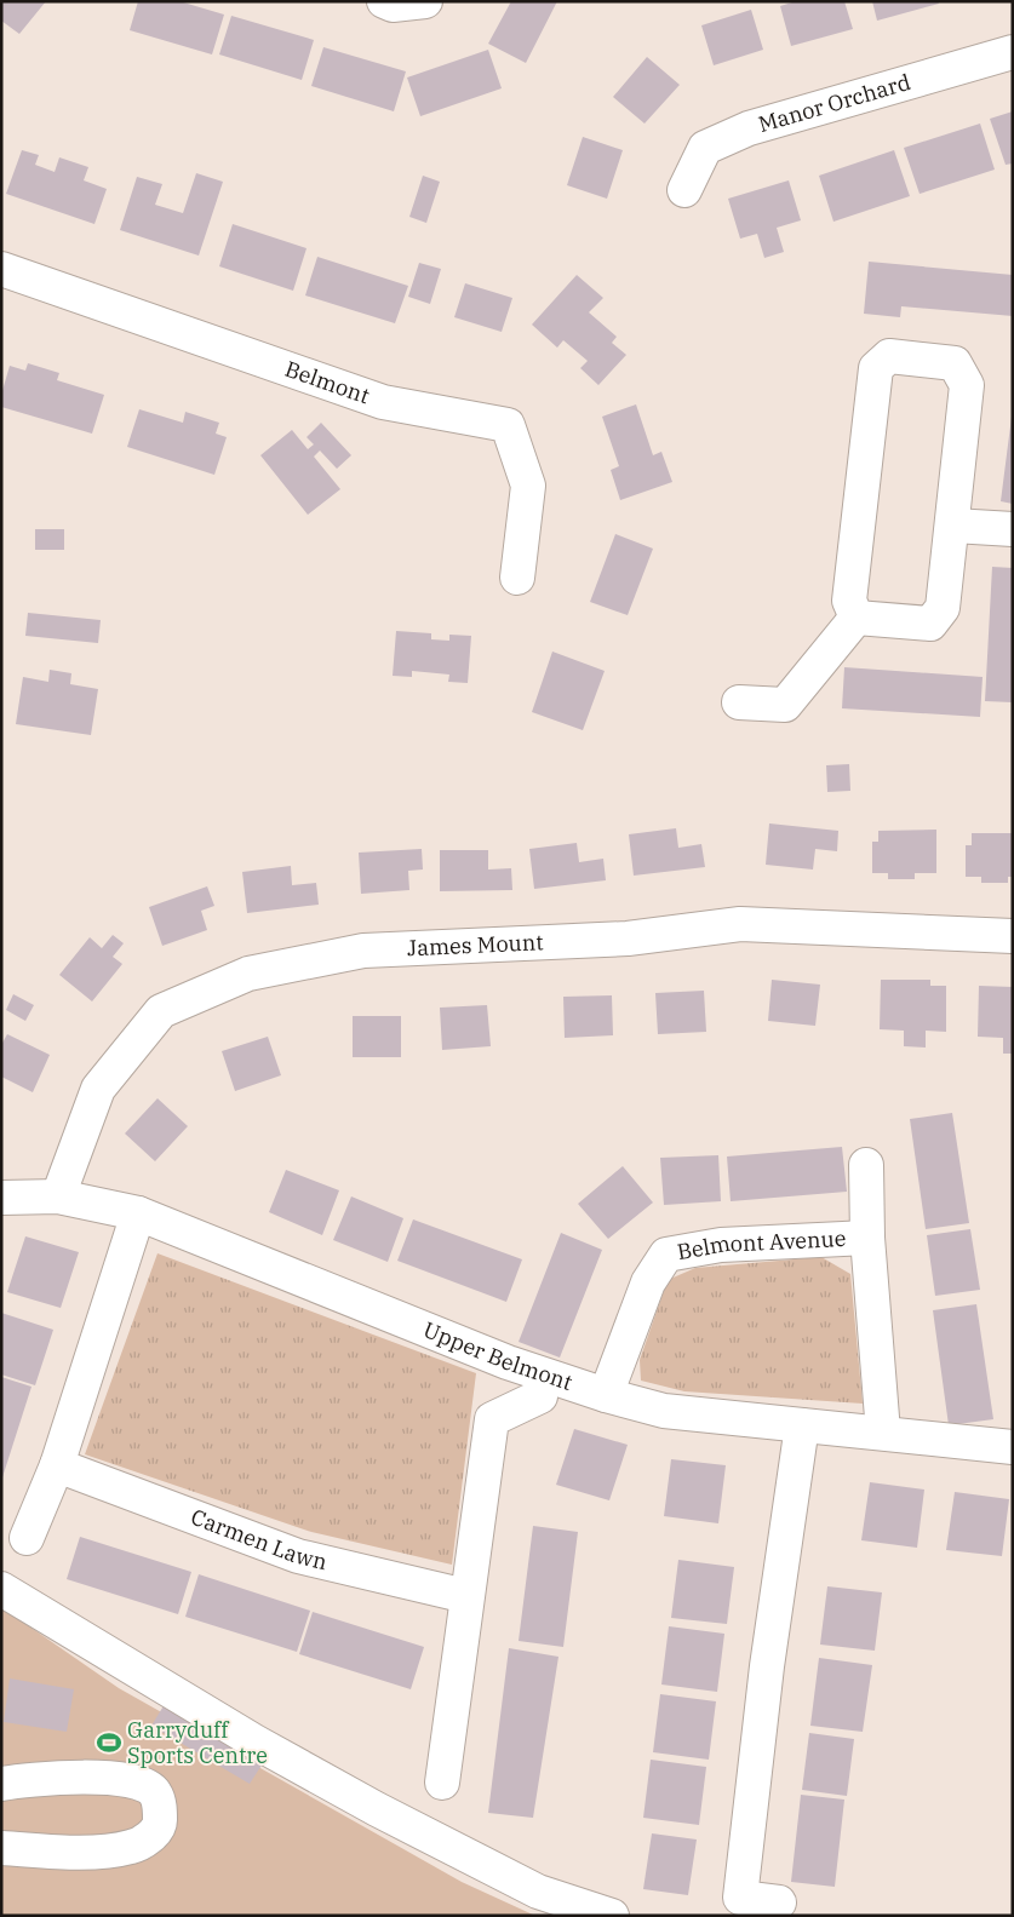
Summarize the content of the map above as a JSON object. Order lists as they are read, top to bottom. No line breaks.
{"streets":{"street":["Manor Orchard","Belmont","James Mount","Belmont Avenue","Upper Belmont","Carmen Lawn"]},"crossings":[["James Mount","Upper Belmont"],["Belmont Avenue","Upper Belmont"]],"places":{"sports":["Garryduff Sports Centre"]}}
